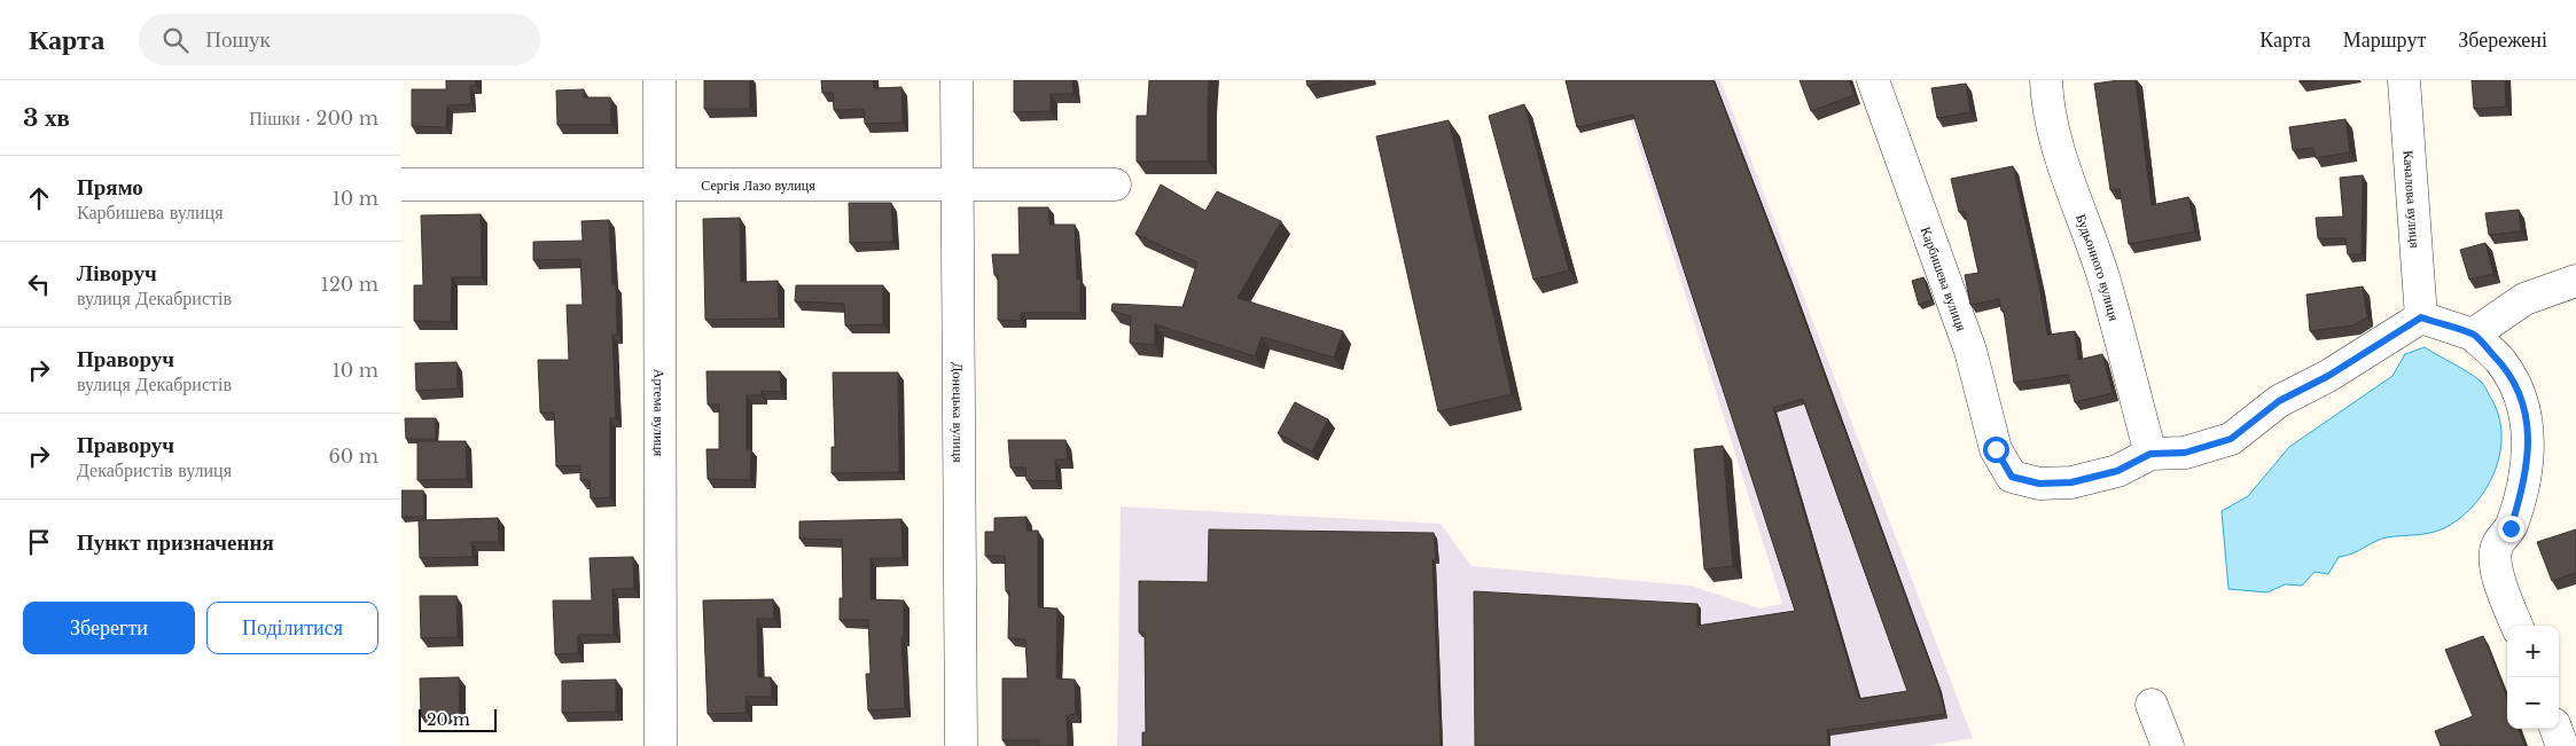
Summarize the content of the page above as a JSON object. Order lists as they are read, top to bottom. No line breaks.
{"streets":{"street":["Сергія Лазо вулиця","Качалова вулиця","Будьонного вулиця","Карбишева вулиця","Артема вулиця","Донецька вулиця"]},"crossings":[["Сергія Лазо вулиця","Артема вулиця"],["Сергія Лазо вулиця","Донецька вулиця"],["Будьонного вулиця","Карбишева вулиця"]],"scale_bar":"20 m","page":{"header":"Карта","search":"Пошук","nav":["Карта","Маршрут","Збережені"],"heading":["3 хв","Пішки · 200 m"],"list":[["Прямо","Карбишева вулиця","10 m"],["Ліворуч","вулиця Декабристів","120 m"],["Праворуч","вулиця Декабристів","10 m"],["Праворуч","Декабристів вулиця","60 m"],"Пункт призначення"],"buttons":["Зберегти","Поділитися"],"map_buttons":["+","−"],"scale":"20 m"}}
